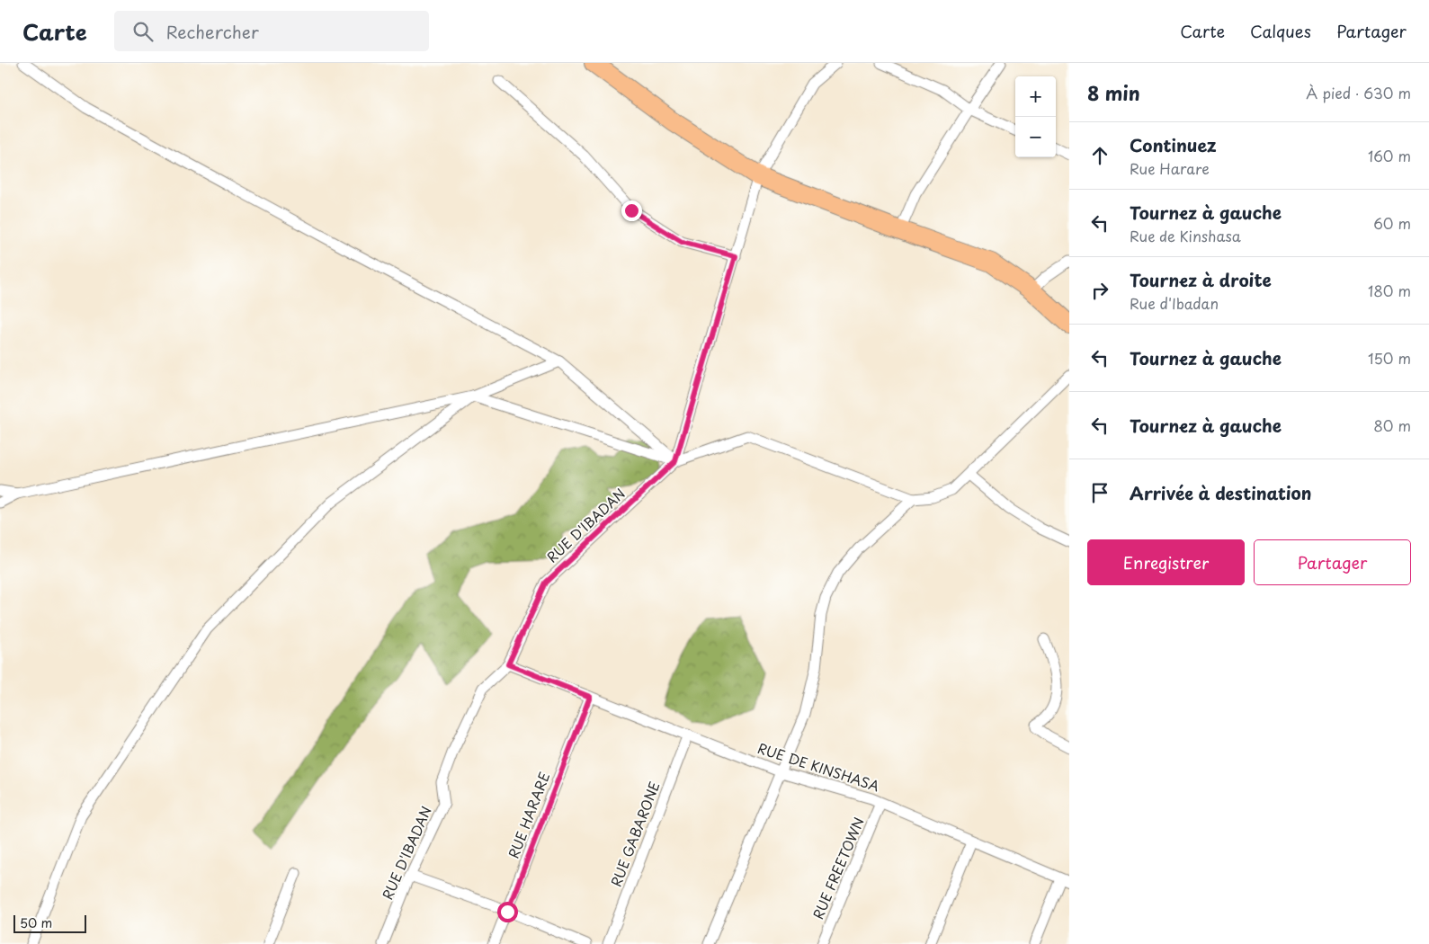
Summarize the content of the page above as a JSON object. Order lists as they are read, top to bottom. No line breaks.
{"streets":{"street":["RUE D'IBADAN","RUE DE KINSHASA","RUE HARARE","RUE GABARONE","RUE FREETOWN"]},"crossings":[["RUE D'IBADAN","RUE DE KINSHASA"],["RUE DE KINSHASA","RUE HARARE"],["RUE DE KINSHASA","RUE GABARONE"],["RUE DE KINSHASA","RUE FREETOWN"]],"scale_bar":"50 m","page":{"header":"Carte","search":"Rechercher","nav":["Carte","Calques","Partager"],"heading":["8 min","À pied · 630 m"],"map_buttons":["+","−"],"list":[["Continuez","Rue Harare","160 m"],["Tournez à gauche","Rue de Kinshasa","60 m"],["Tournez à droite","Rue d'Ibadan","180 m"],["Tournez à gauche","150 m"],["Tournez à gauche","80 m"],"Arrivée à destination"],"buttons":["Enregistrer","Partager"],"scale":"50 m"}}
